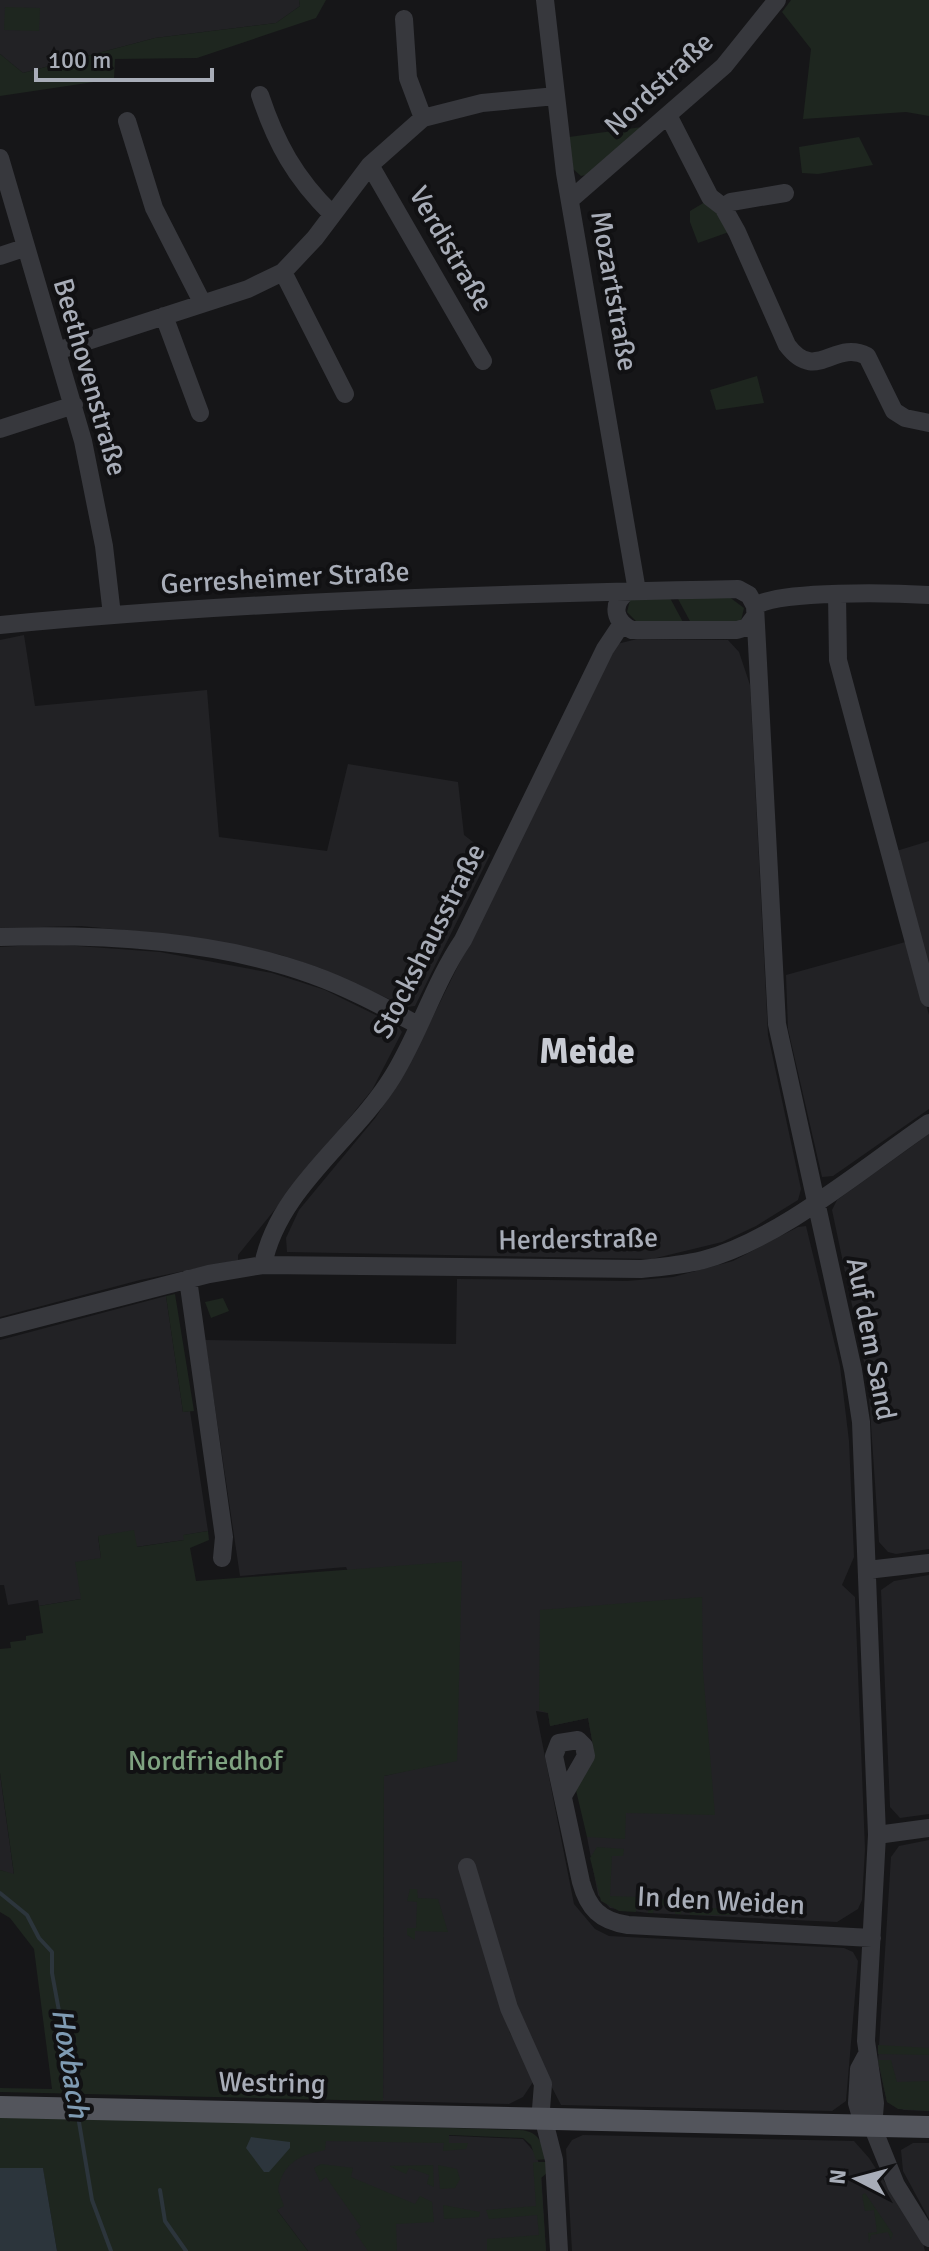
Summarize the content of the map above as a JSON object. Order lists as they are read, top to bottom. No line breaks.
{"streets":{"main road":["Westring"],"street":["Nordstraße","Verdistraße","Mozartstraße","Beethovenstraße","Gerresheimer Straße","Stockshausstraße","Herderstraße","Auf dem Sand","In den Weiden"]},"crossings":[["Nordstraße","Mozartstraße"],["Mozartstraße","Gerresheimer Straße"],["Beethovenstraße","Gerresheimer Straße"],["Gerresheimer Straße","Stockshausstraße"],["Gerresheimer Straße","Auf dem Sand"],["Stockshausstraße","Herderstraße"],["Herderstraße","Auf dem Sand"],["Auf dem Sand","In den Weiden"],["Auf dem Sand","Westring"]],"districts":["Meide"],"water":["Hoxbach"],"parks":["Nordfriedhof"],"scale_bar":"100 m","north":"left"}
